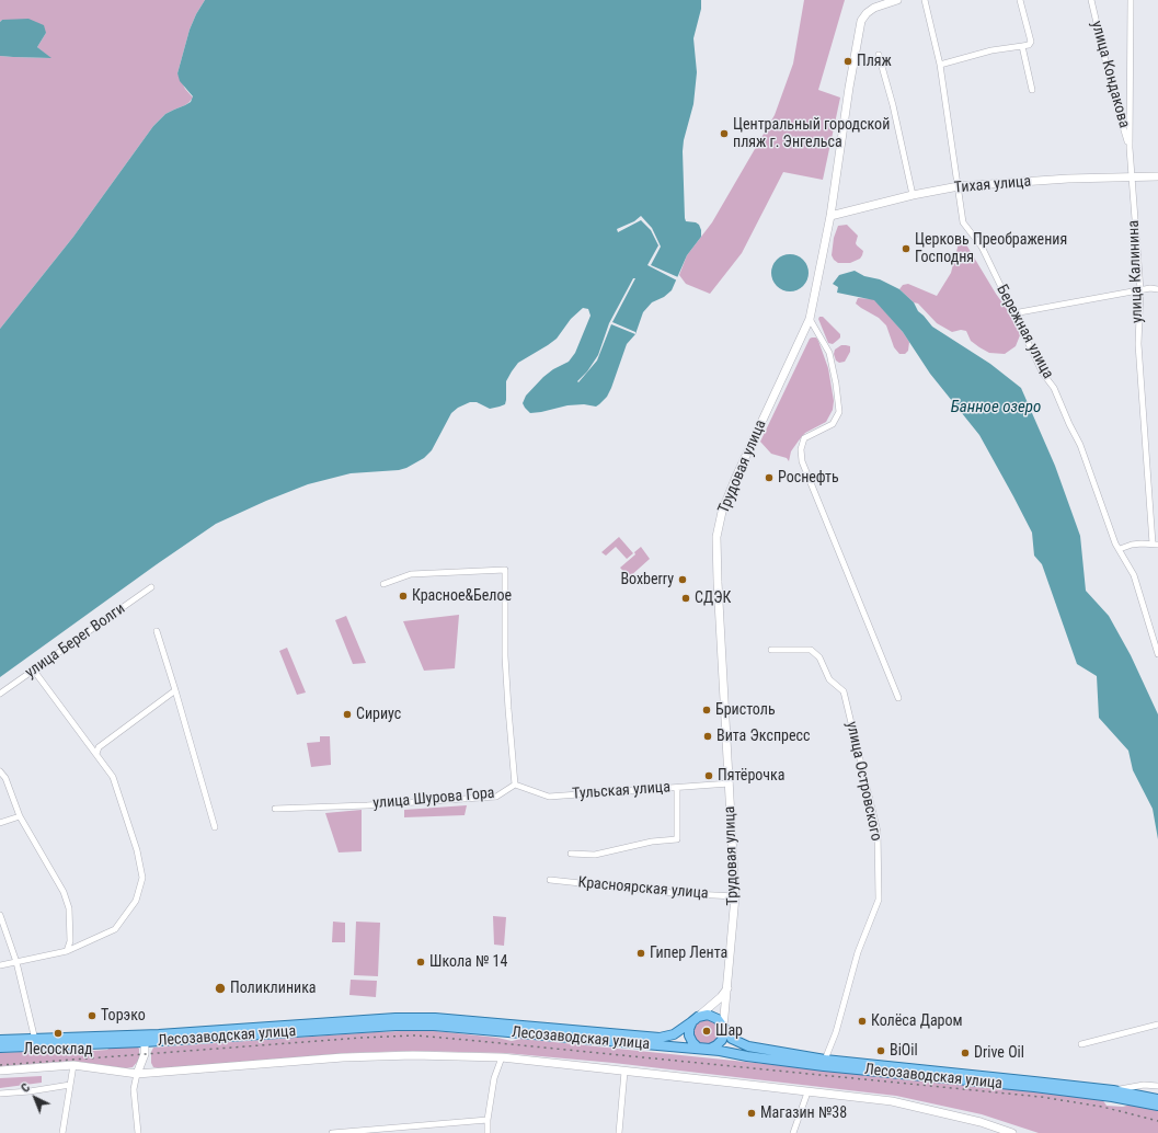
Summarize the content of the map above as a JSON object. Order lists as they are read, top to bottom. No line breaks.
{"streets":{"main road":["Тихая улица","Трудовая улица","Лесозаводская улица"],"street":["улица Кондакова","улица Калинина","Бережная улица","улица Берег Волги","улица Островского","Тульская улица","улица Шурова Гора","Красноярская улица"]},"crossings":[["улица Кондакова","улица Калинина"],["Тихая улица","улица Калинина"],["Тихая улица","Бережная улица"],["Тихая улица","Трудовая улица"],["Трудовая улица","Тульская улица"],["Трудовая улица","Красноярская улица"],["Трудовая улица","Лесозаводская улица"],["улица Островского","Лесозаводская улица"],["Тульская улица","улица Шурова Гора"]],"water":["Банное озеро"],"places":["Пляж","Центральный городской пляж г. Энгельса","Церковь Преображения Господня","Роснефть","Boxberry","Красное&Белое","СДЭК","Бристоль","Сириус","Вита Экспресс","Пятёрочка","Гипер Лента","Школа № 14","Поликлиника","Торэко","Колёса Даром","Шар","Лесосклад","BiOil","Drive Oil","Магазин №38"],"north":"top left"}
